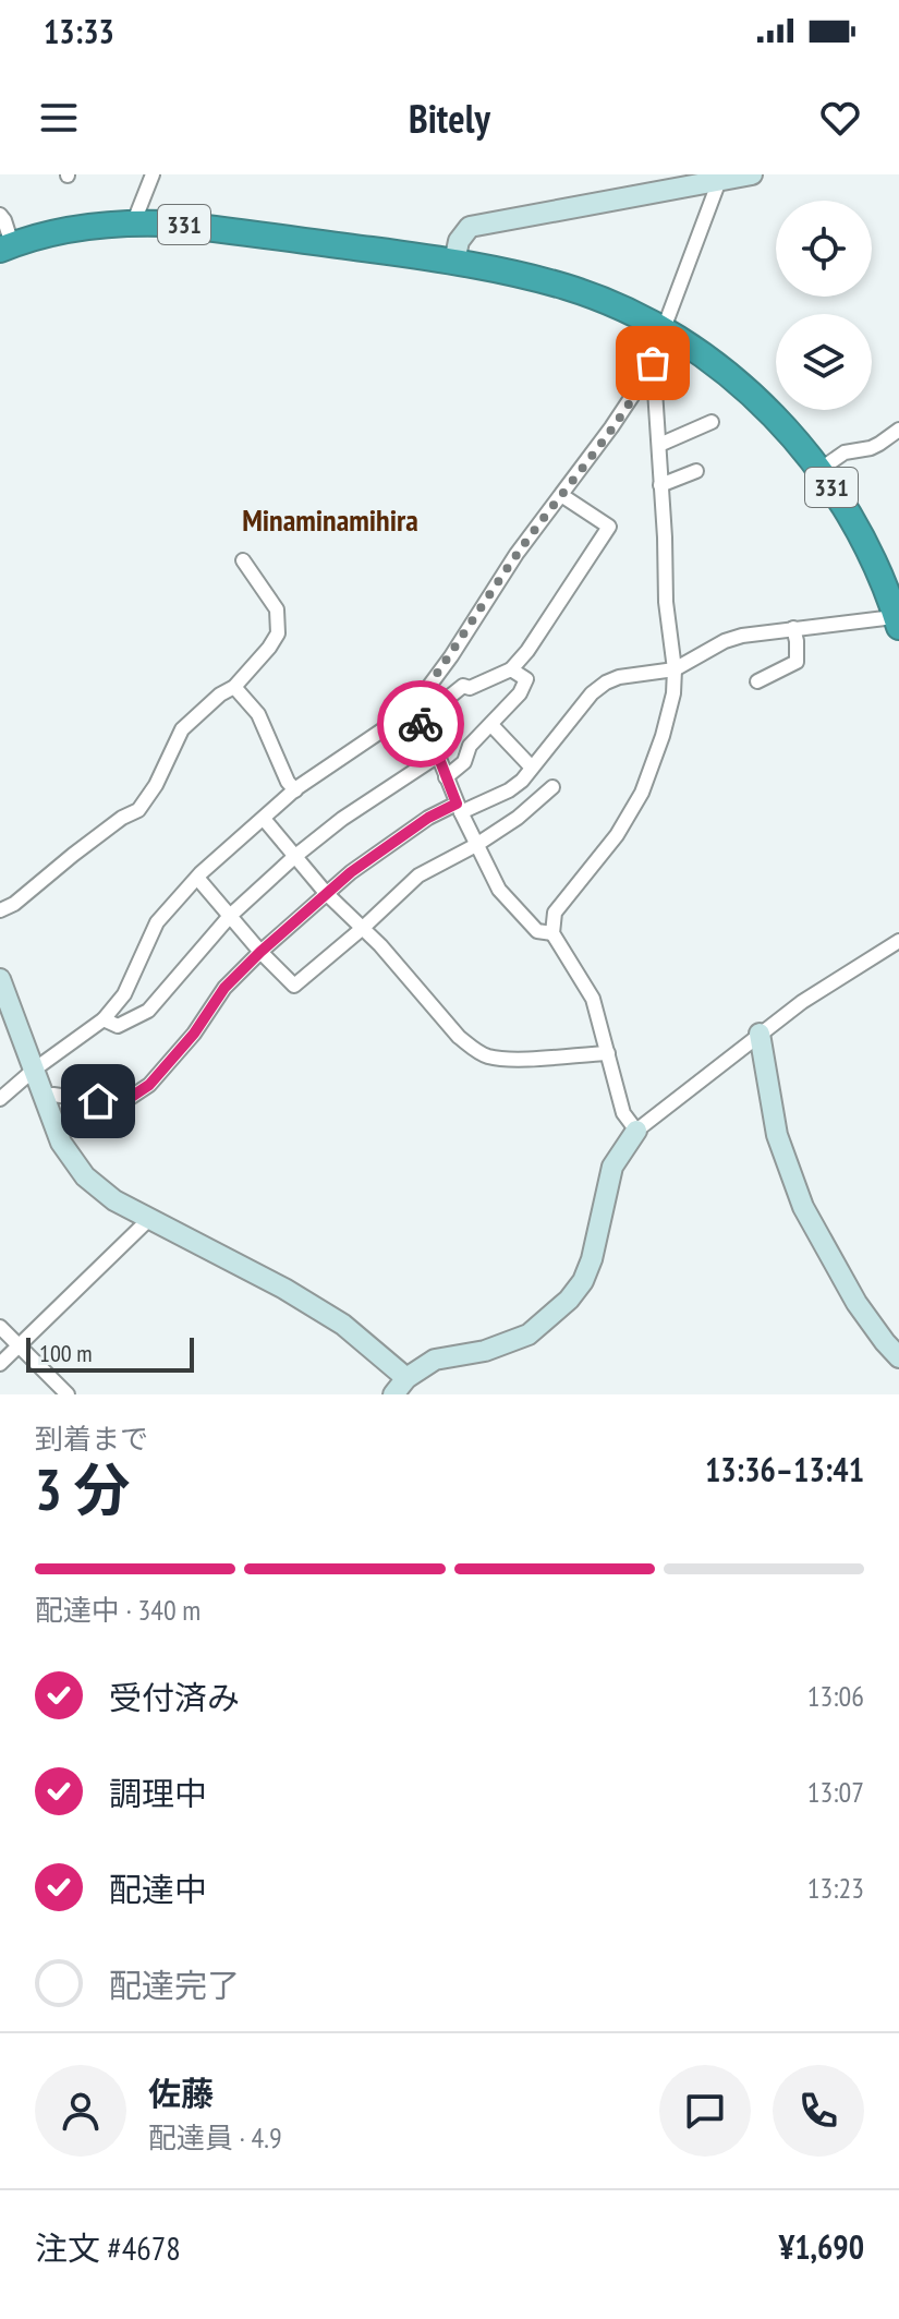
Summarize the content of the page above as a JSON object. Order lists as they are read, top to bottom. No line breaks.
{"streets":{"highway":["331"]},"districts":["Minaminamihira"],"scale_bar":"100 m","page":{"status":"13:33","header":"Bitely","scale":"100 m","heading":["3 分","到着まで","13:36–13:41"],"panel":["佐藤","配達員 · 4.9","注文 #4678","¥1,690"],"bar":"配達中 · 340 m","list":[["受付済み","13:06"],["調理中","13:07"],["配達中","13:23"],"配達完了"]}}
